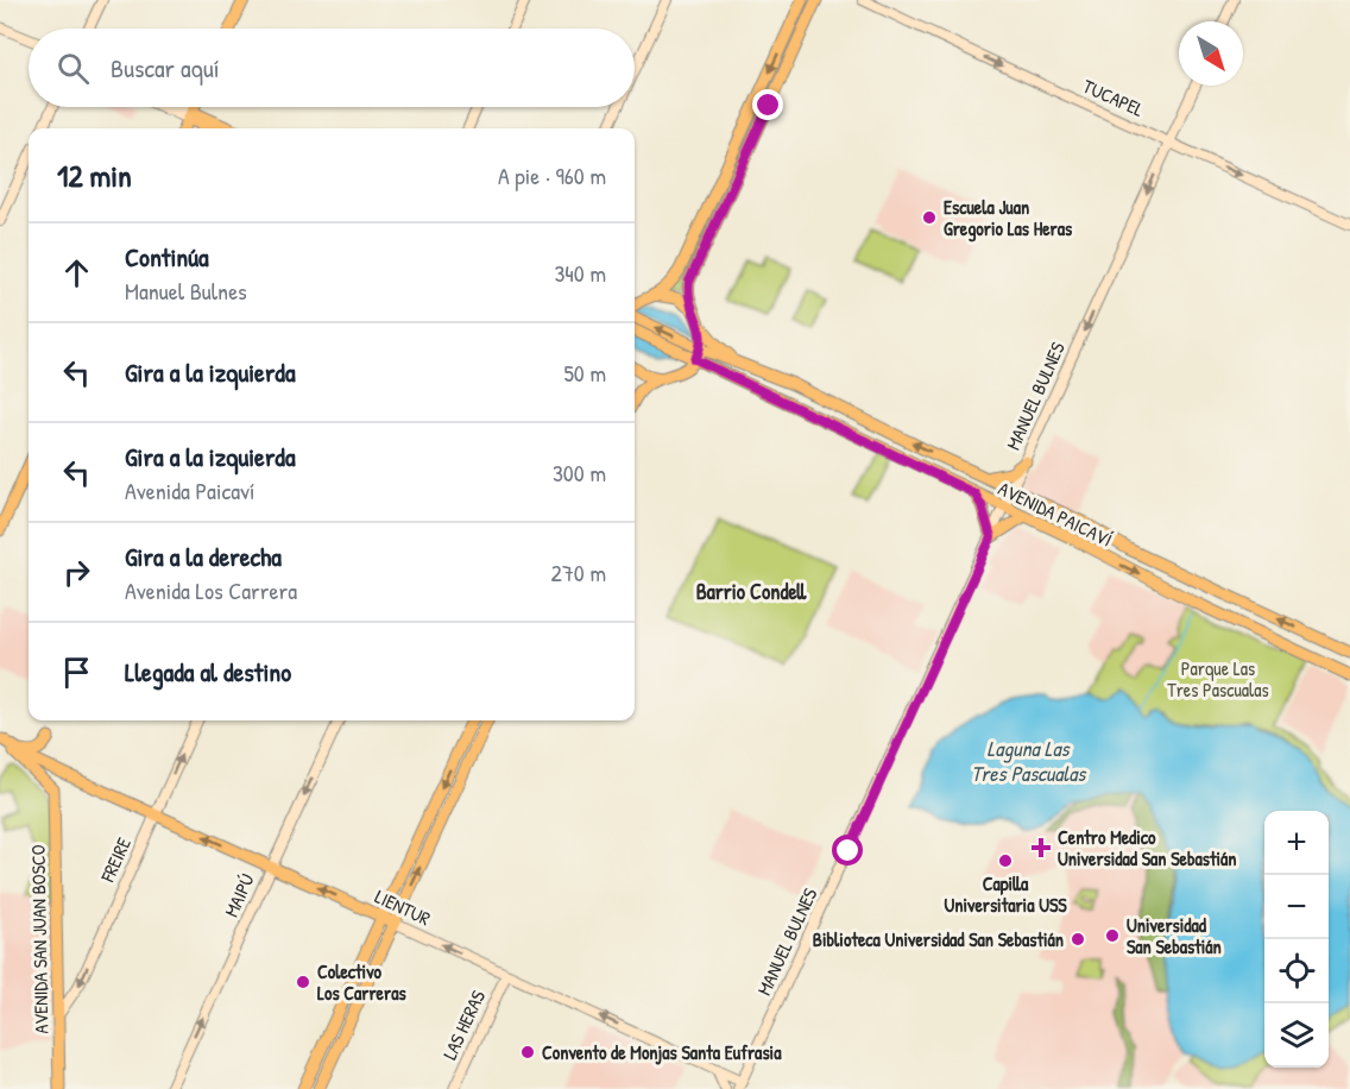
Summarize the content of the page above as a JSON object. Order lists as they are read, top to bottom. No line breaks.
{"streets":{"main road":["TUCAPEL","MANUEL BULNES","AVENIDA PAICAVÍ","FREIRE","MAIPÚ","LIENTUR","AVENIDA SAN JUAN BOSCO","LAS HERAS"]},"crossings":[["TUCAPEL","MANUEL BULNES"],["MANUEL BULNES","AVENIDA PAICAVÍ"],["MANUEL BULNES","LIENTUR"],["FREIRE","LIENTUR"],["FREIRE","AVENIDA SAN JUAN BOSCO"],["MAIPÚ","LIENTUR"],["LIENTUR","AVENIDA SAN JUAN BOSCO"],["LIENTUR","LAS HERAS"]],"one_way":["TUCAPEL","LIENTUR"],"districts":["Barrio Condell"],"water":["Laguna Las Tres Pascualas"],"parks":["Parque Las Tres Pascualas"],"places":{"other":["Escuela Juan Gregorio Las Heras","Capilla Universitaria USS","Universidad San Sebastián","Biblioteca Universidad San Sebastián","Colectivo Los Carreras","Convento de Monjas Santa Eufrasia"],"health":["Centro Medico Universidad San Sebastián"]},"north":"bottom right","page":{"search":"Buscar aquí","heading":["12 min","A pie · 960 m"],"list":[["Continúa","Manuel Bulnes","340 m"],["Gira a la izquierda","50 m"],["Gira a la izquierda","Avenida Paicaví","300 m"],["Gira a la derecha","Avenida Los Carrera","270 m"],"Llegada al destino"],"map_buttons":["+","−"]}}
